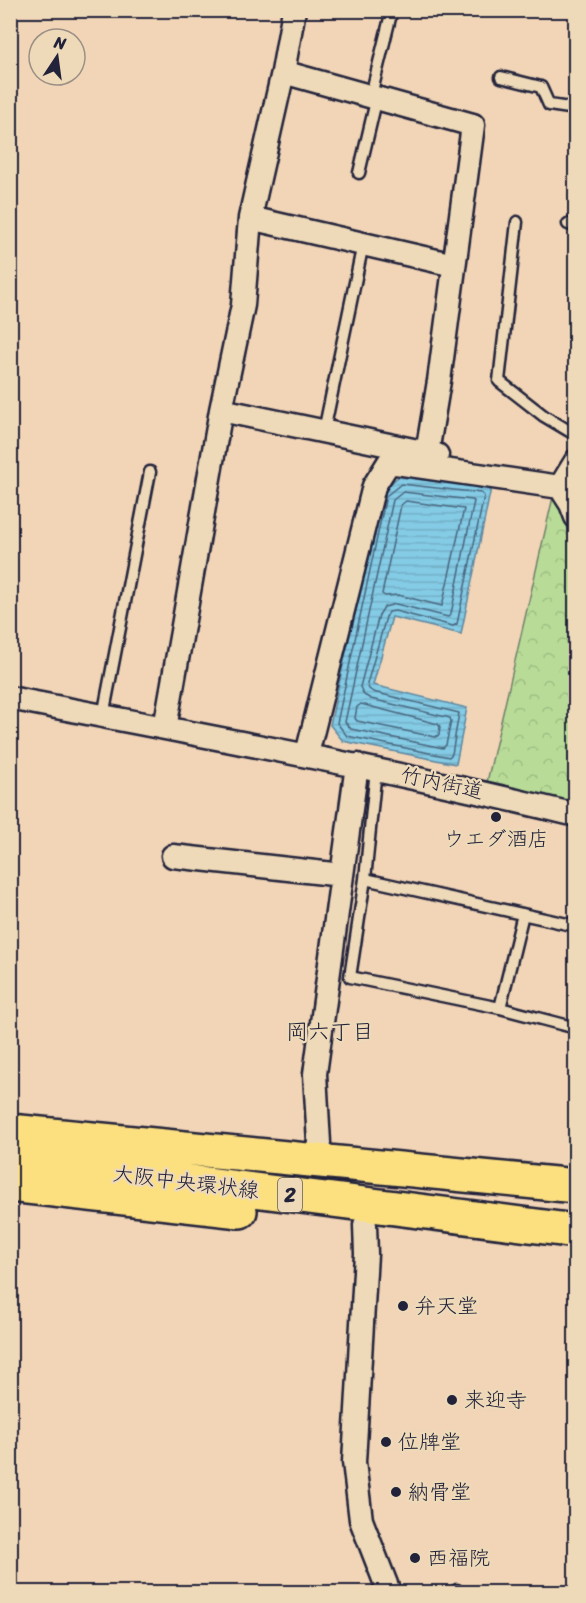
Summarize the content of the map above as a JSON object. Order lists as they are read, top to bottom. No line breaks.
{"streets":{"main road":["大阪中央環状線","2"],"street":["竹内街道"]},"districts":["岡六丁目"],"places":["ウエダ酒店","弁天堂","来迎寺","位牌堂","納骨堂","西福院"],"north":"top"}
